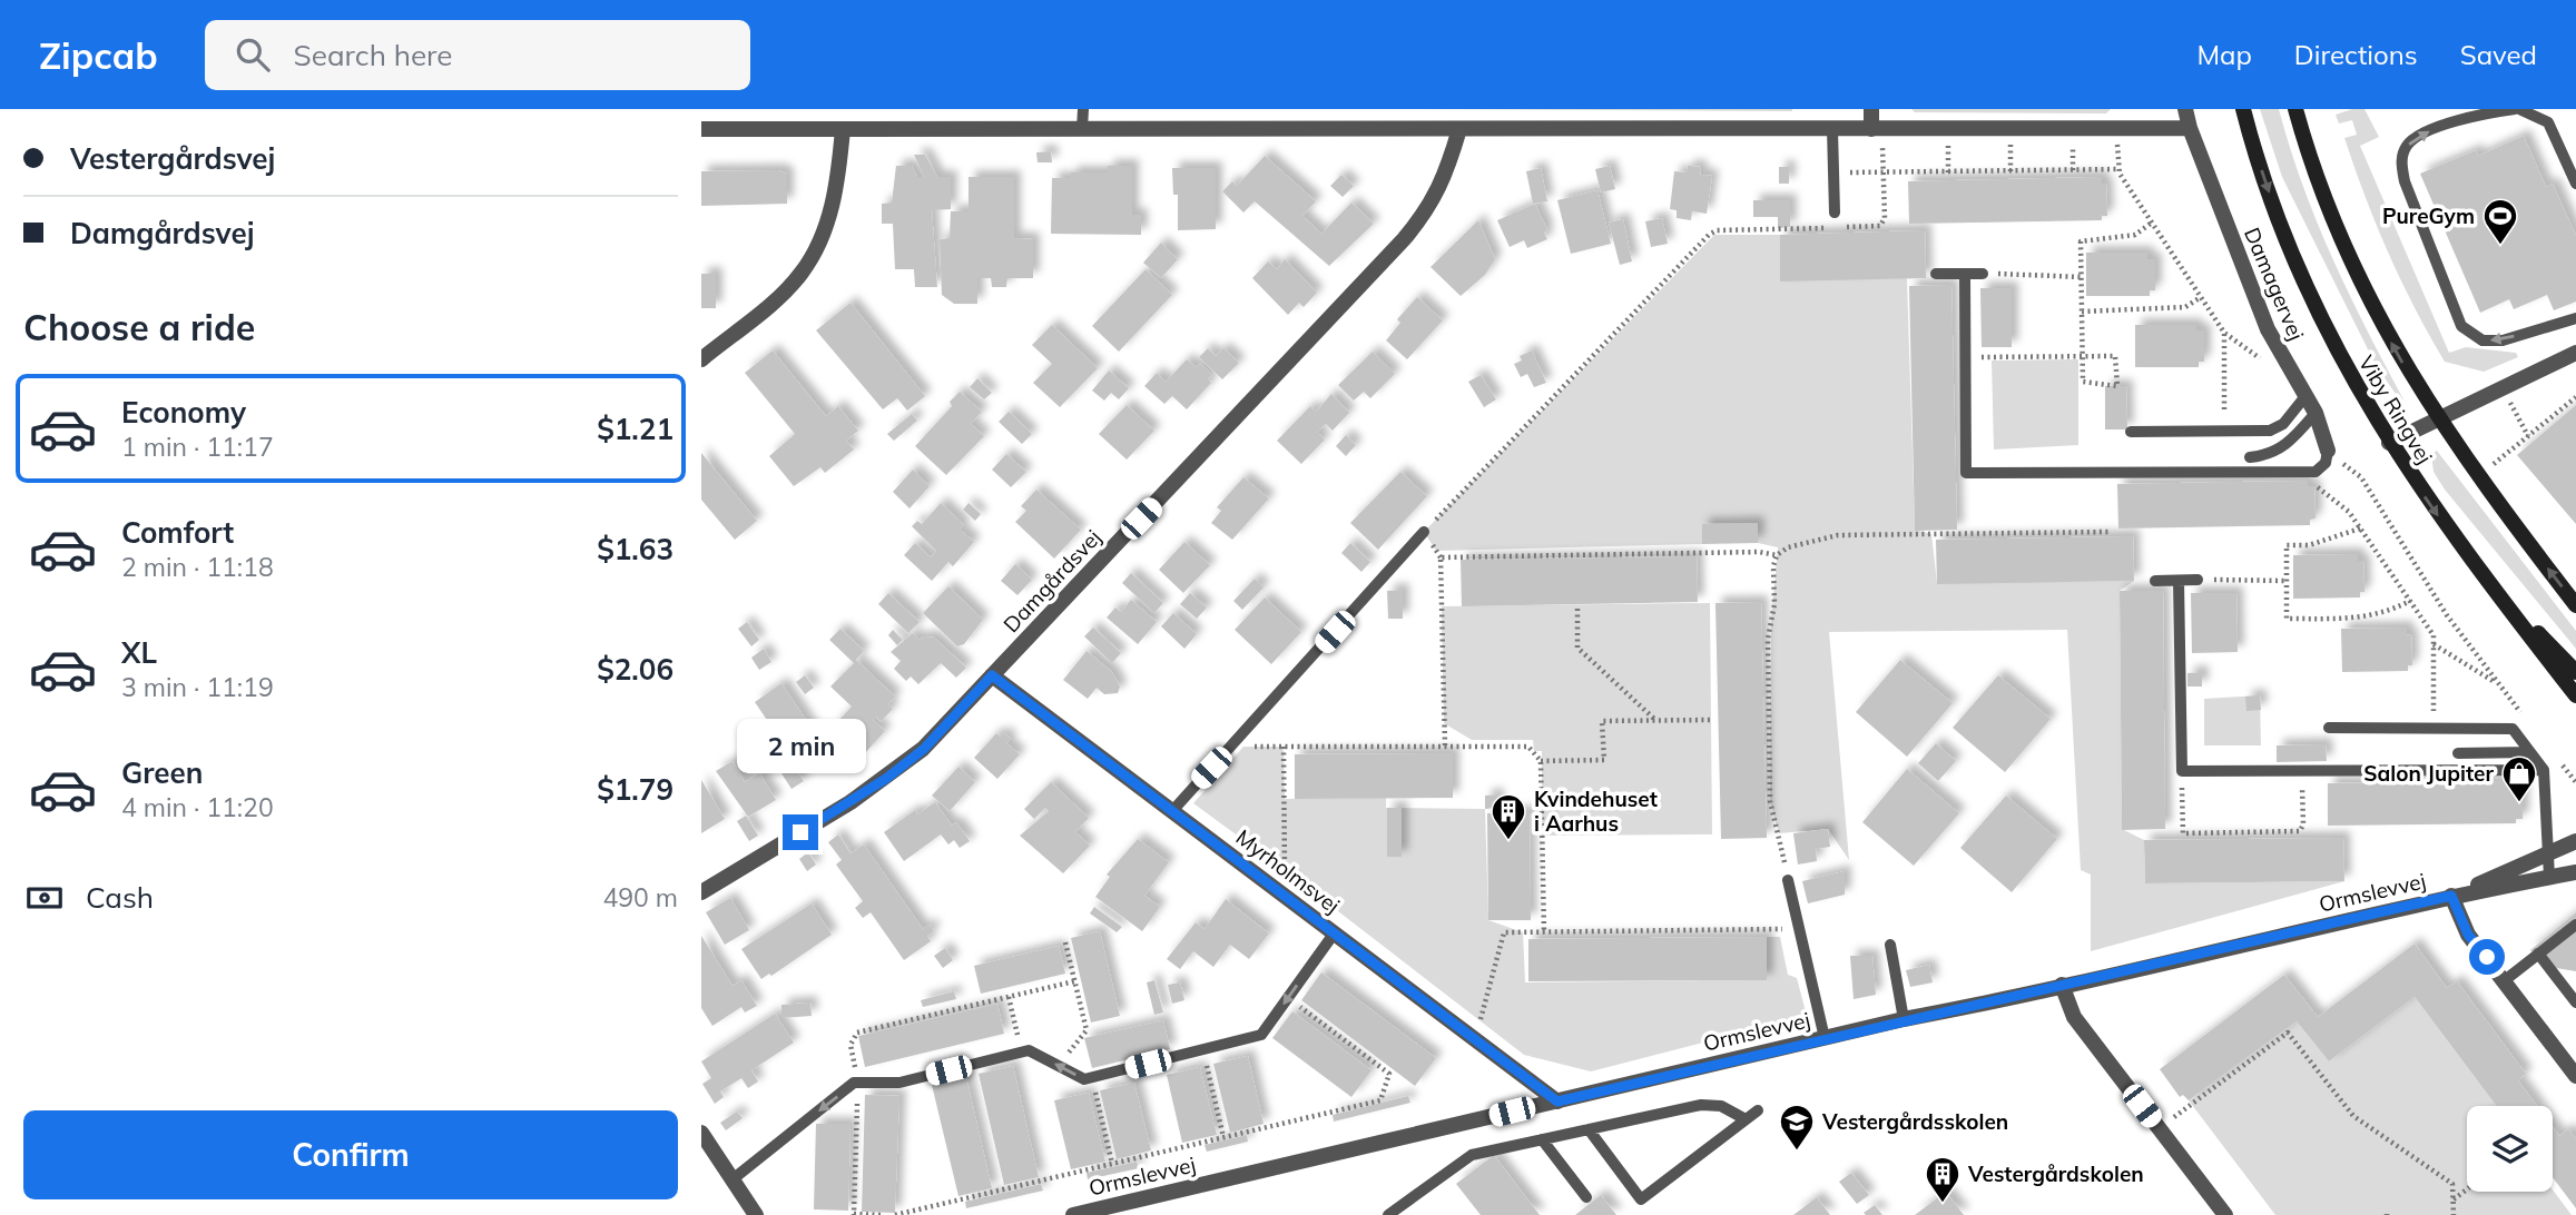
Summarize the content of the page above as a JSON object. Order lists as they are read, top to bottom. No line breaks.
{"streets":{"main road":["Viby Ringvej"],"street":["Damagervej","Damgårdsvej","Myrholmsvej","Ormslevvej"]},"crossings":[["Damgårdsvej","Myrholmsvej"],["Myrholmsvej","Ormslevvej"]],"places":{"sports":["PureGym"],"shop":["Salon Jupiter"],"building":["Kvindehuset i Aarhus","Vestergårdskolen"],"school or university":["Vestergårdsskolen"]},"page":{"header":"Zipcab","search":"Search here","nav":["Map","Directions","Saved"],"banner":["Vestergårdsvej","Damgårdsvej"],"heading":"Choose a ride","list":[{"name":"Economy","note":"1 min · 11:17","value":"$1.21"},{"name":"Comfort","note":"2 min · 11:18","value":"$1.63"},{"name":"XL","note":"3 min · 11:19","value":"$2.06"},{"name":"Green","note":"4 min · 11:20","value":"$1.79"}],"bubble":"2 min","pay":["Cash","490 m"],"buttons":"Confirm"}}
